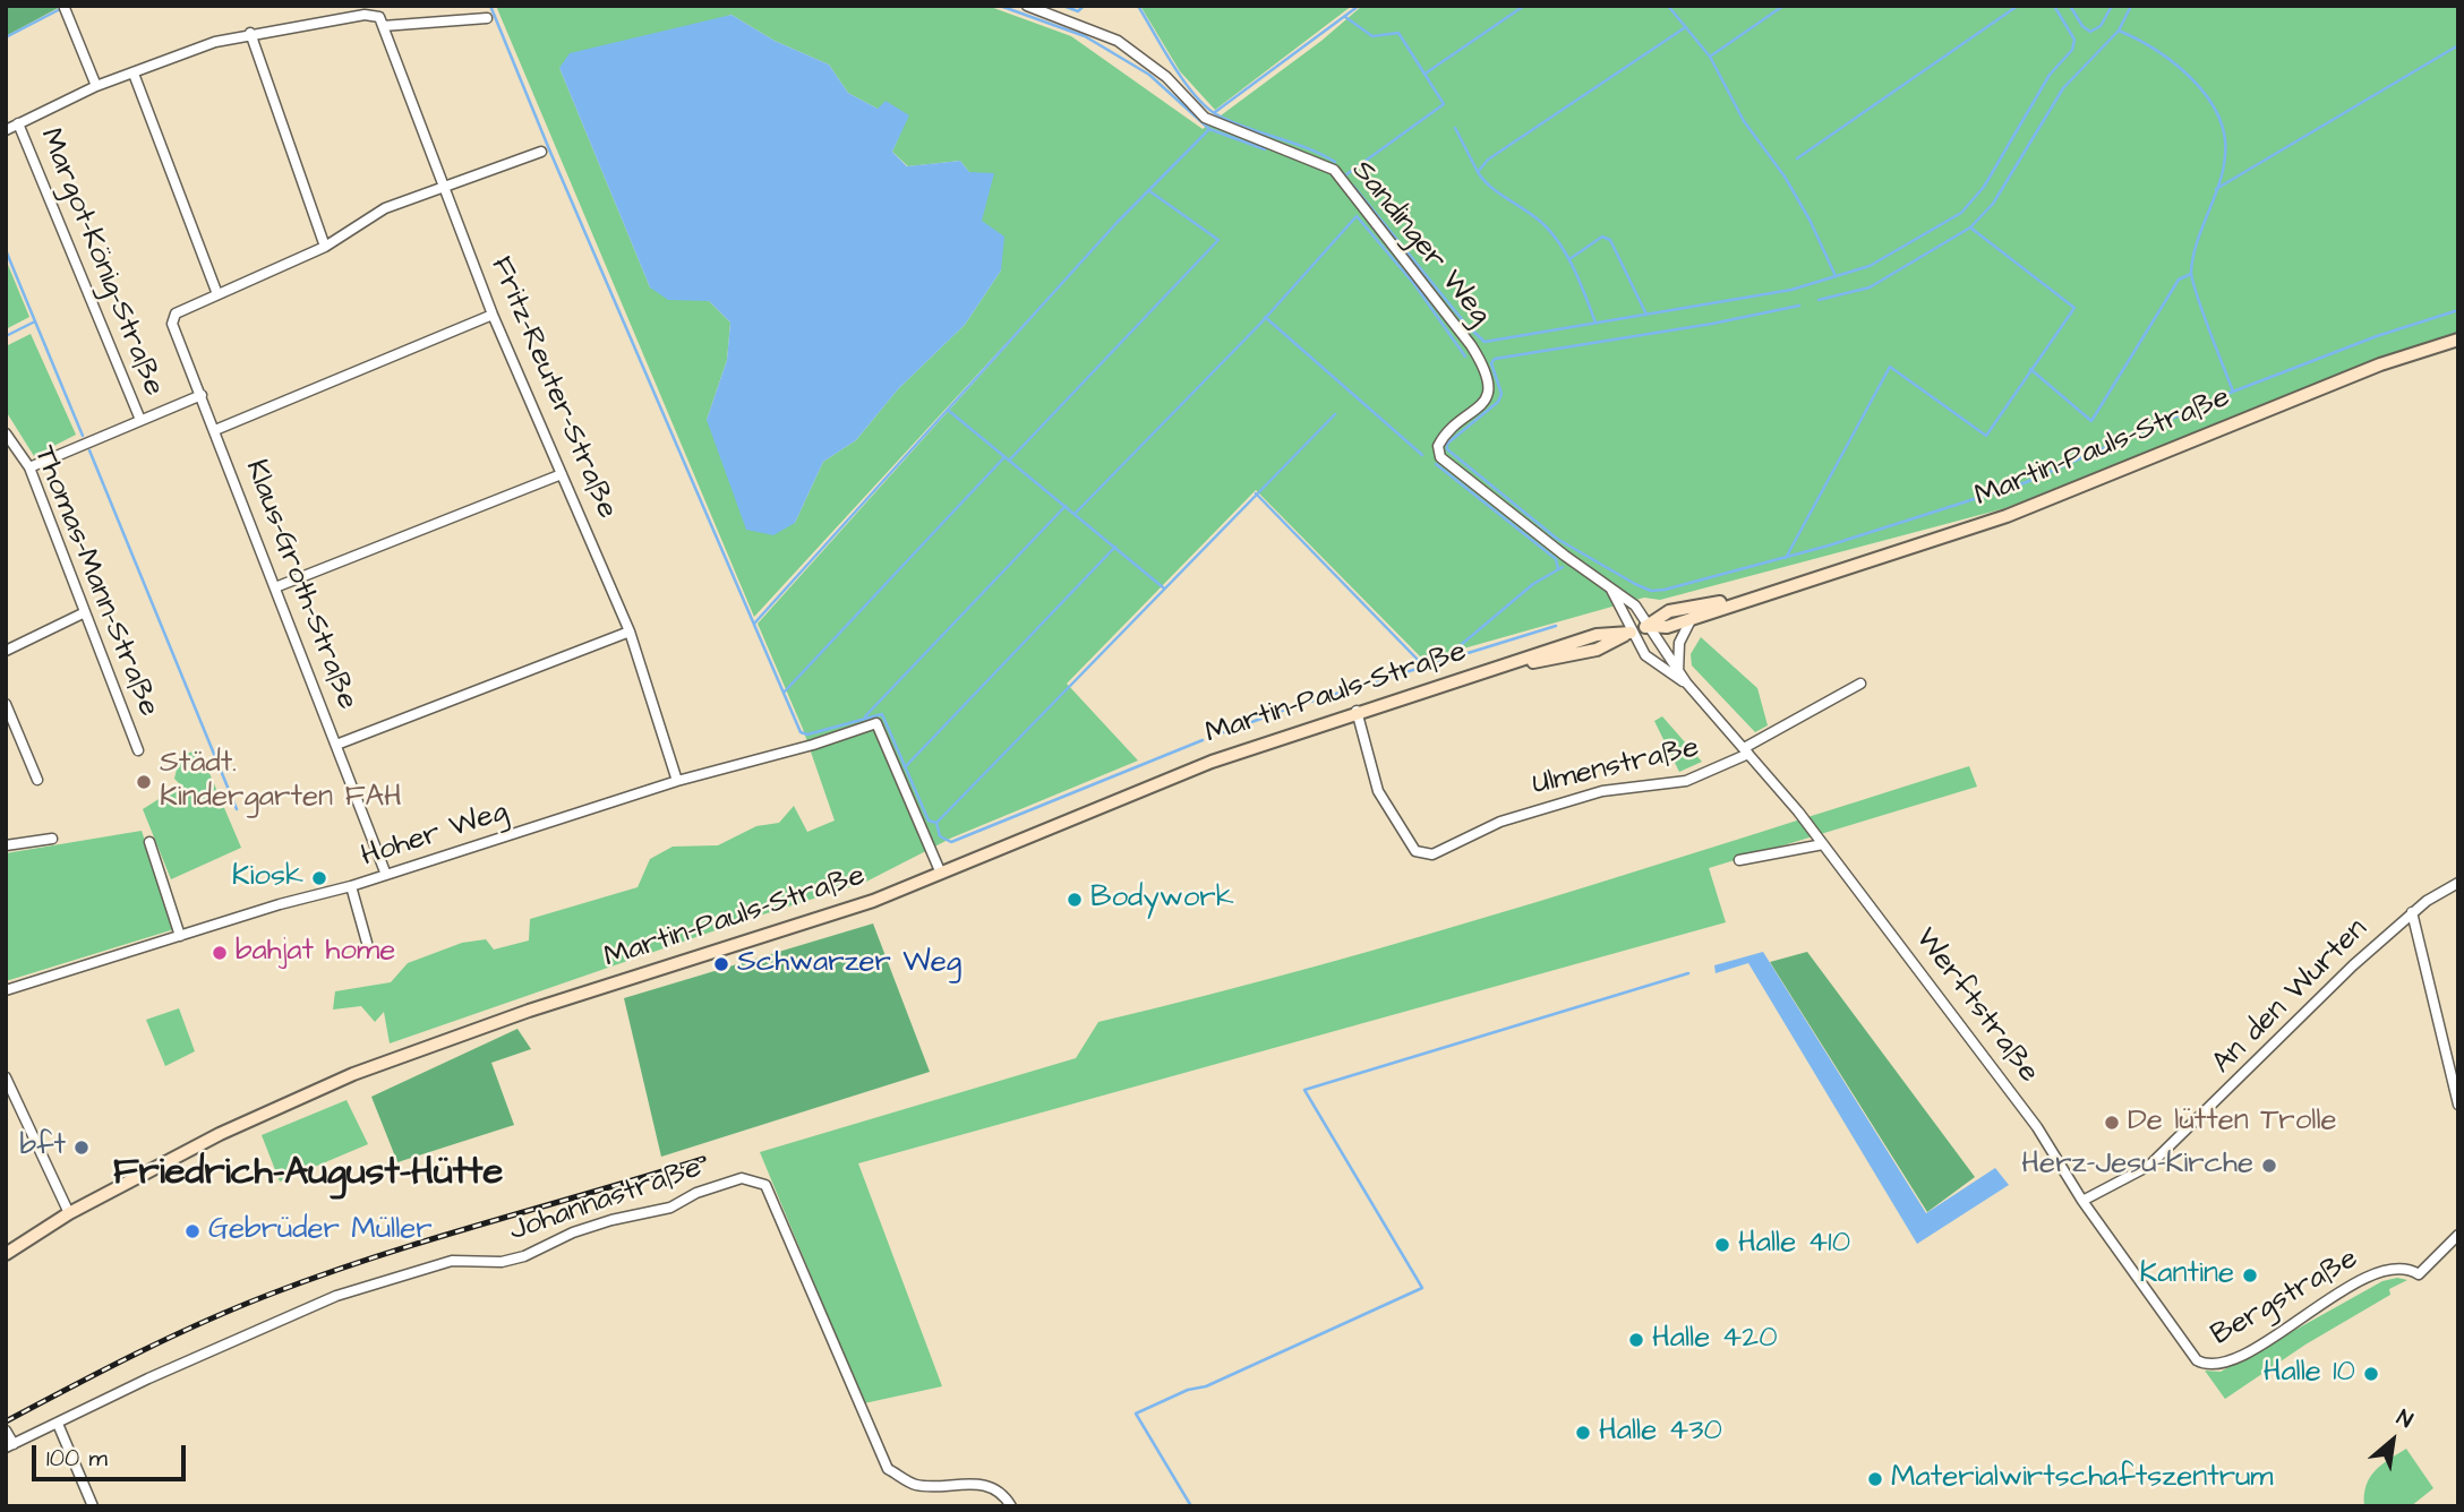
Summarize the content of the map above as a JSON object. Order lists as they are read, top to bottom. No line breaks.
{"streets":{"street":["Sandinger Weg","Margot-König-Straße","Fritz-Reuter-Straße","Martin-Pauls-Straße","Thomas-Mann-Straße","Klaus-Groth-Straße","Ulmenstraße","Hoher Weg","An den Wurten","Werftstraße","Johannastraße","Bergstraße"]},"crossings":[["Sandinger Weg","Martin-Pauls-Straße"],["Sandinger Weg","Werftstraße"],["Fritz-Reuter-Straße","Hoher Weg"],["Martin-Pauls-Straße","Ulmenstraße"],["Martin-Pauls-Straße","Hoher Weg"],["Martin-Pauls-Straße","Werftstraße"],["Klaus-Groth-Straße","Hoher Weg"],["Ulmenstraße","Werftstraße"],["An den Wurten","Werftstraße"],["Werftstraße","Bergstraße"]],"districts":["Friedrich-August-Hütte"],"places":["Städt. Kindergarten FAH","Kiosk","Bodywork","bahjat home","Schwarzer Weg","De lütten Trolle","bft","Herz-Jesu-Kirche","Gebrüder Müller","Halle 410","Kantine","Halle 420","Halle 10","Halle 430","Materialwirtschaftszentrum"],"scale_bar":"100 m","north":"top right"}
